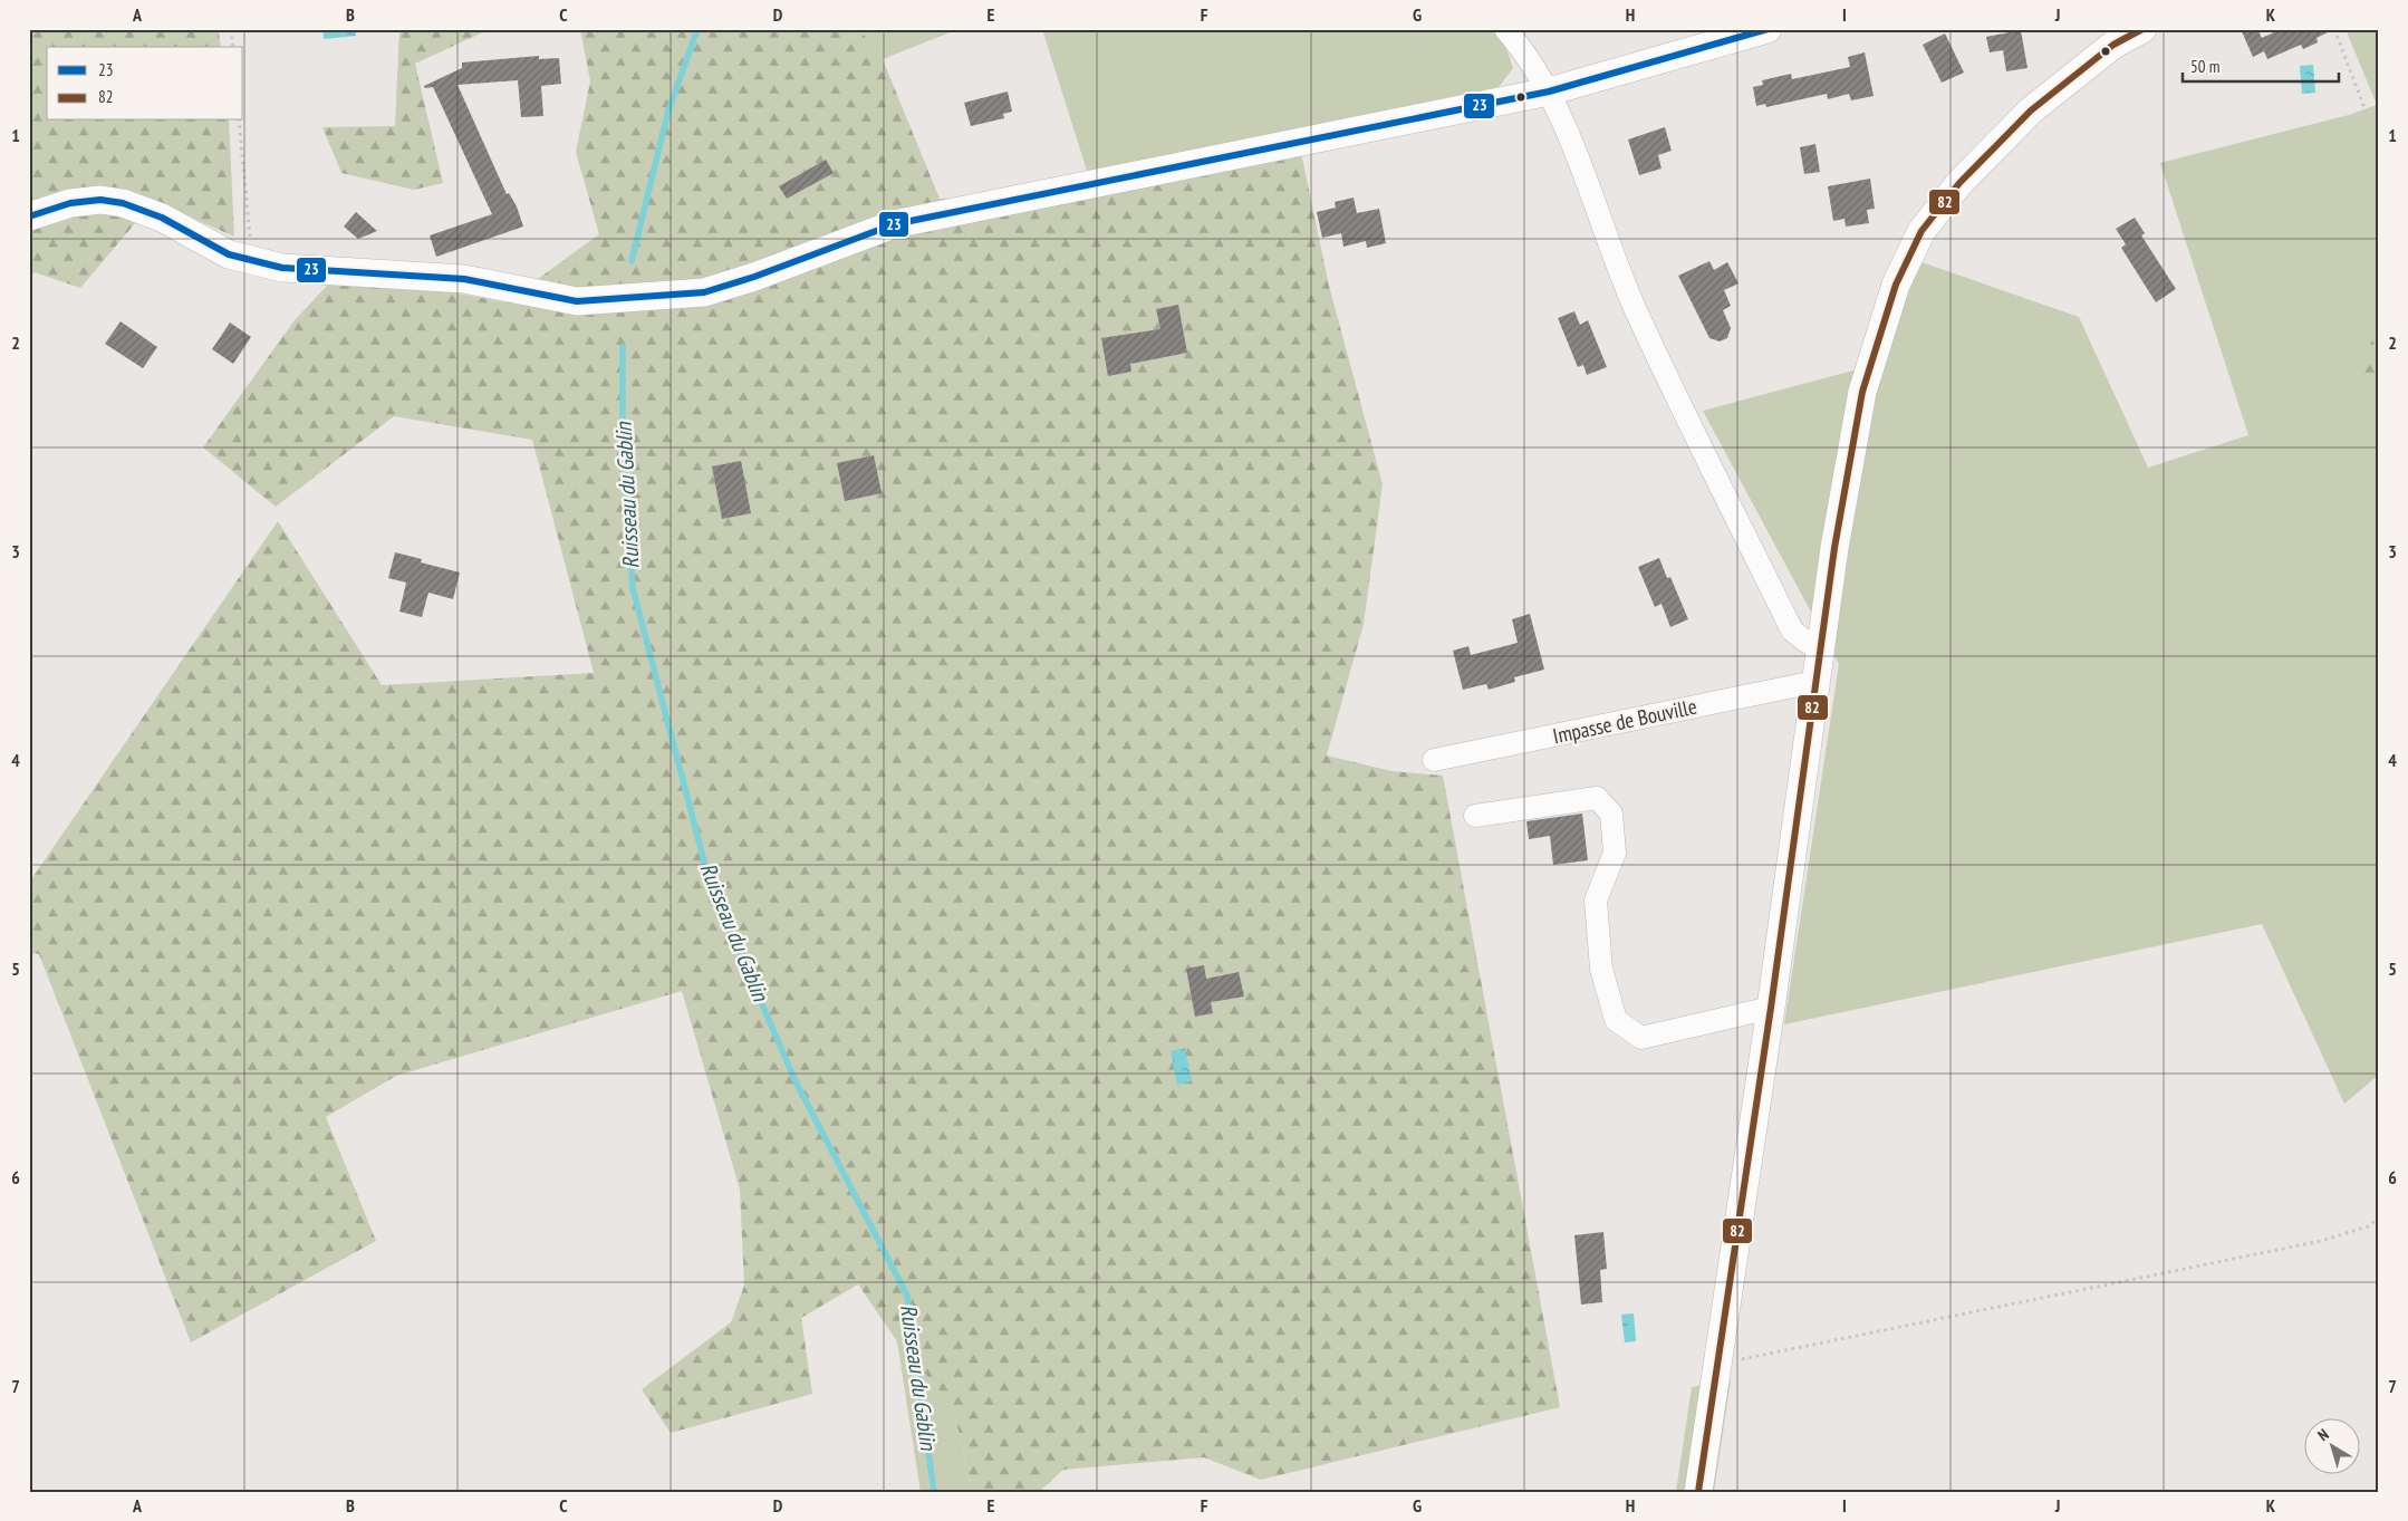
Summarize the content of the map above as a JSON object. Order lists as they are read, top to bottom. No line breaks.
{"streets":{"street":["Impasse de Bouville"]},"water":["Ruisseau du Gablin"],"lines":["transit line 23","transit line 82"],"legend":["23","82"],"scale_bar":"50 m","north":"top left","grid":{"columns":["A","B","C","D","E","F","G","H","I","J","K"],"rows":["1","2","3","4","5","6","7"]}}
